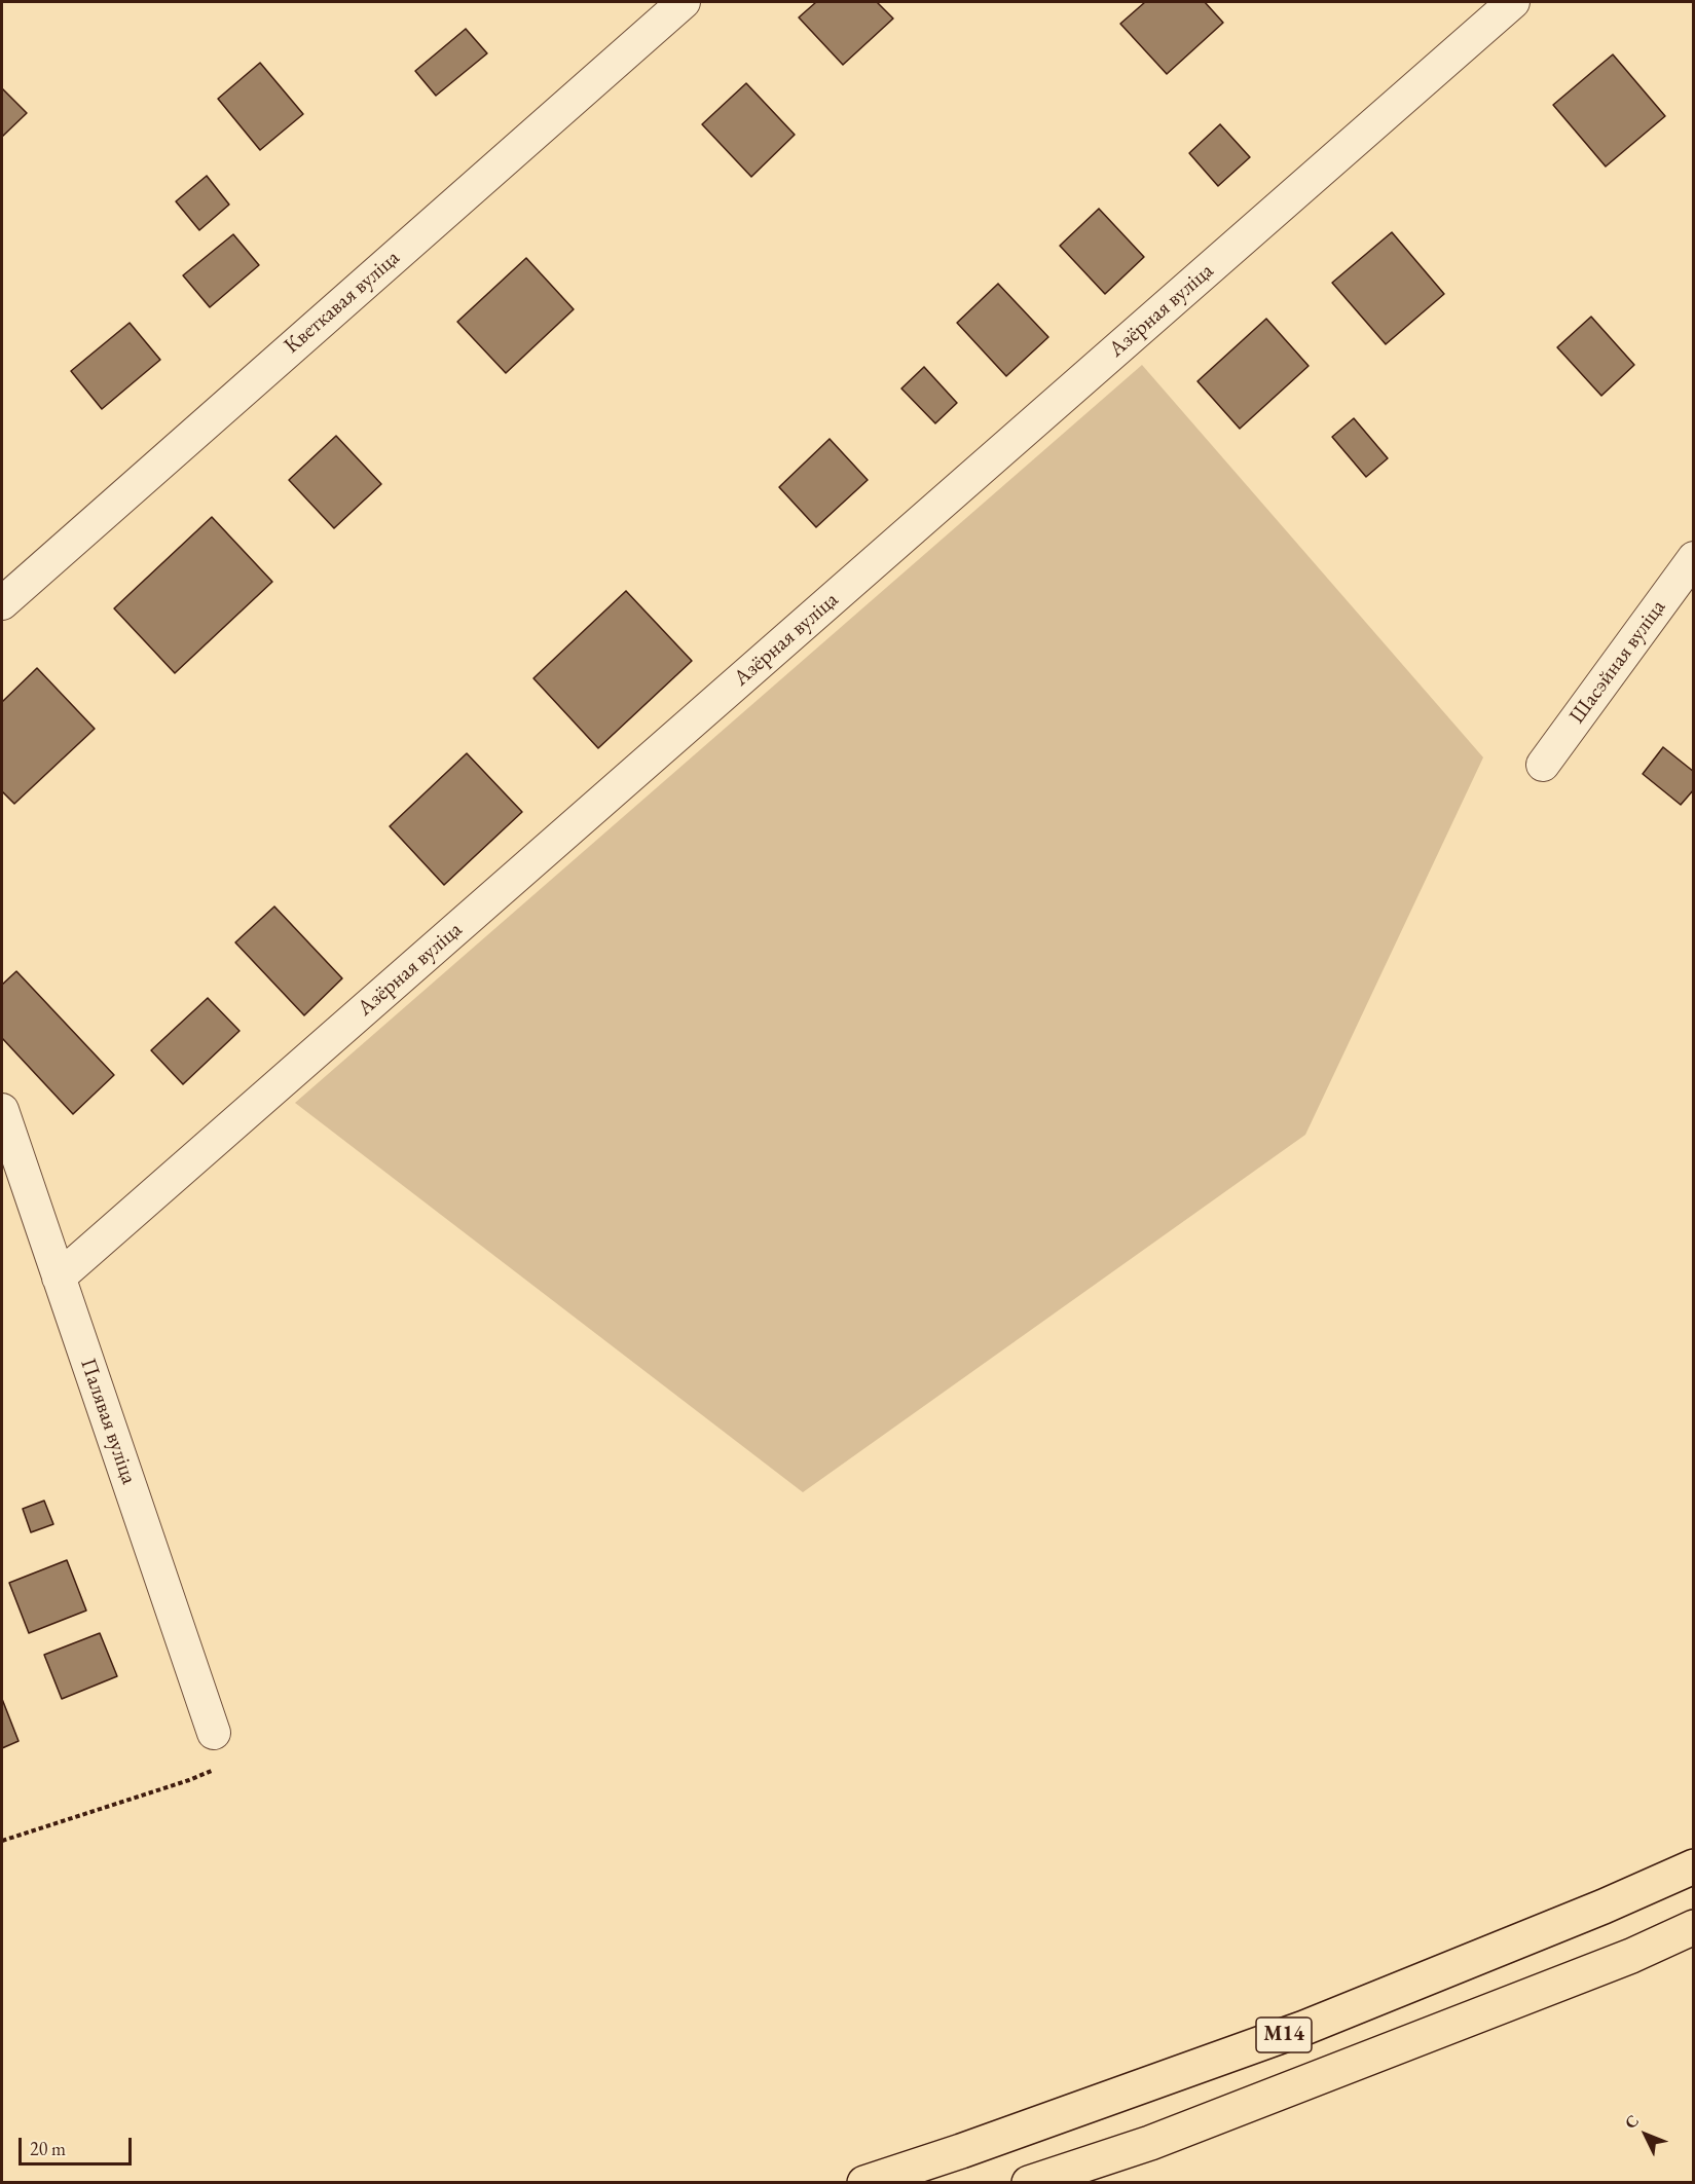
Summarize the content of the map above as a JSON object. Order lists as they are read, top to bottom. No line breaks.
{"streets":{"highway":["М14"],"street":["Кветкавая вуліца","Азёрная вуліца","Шасэйная вуліца","Палявая вуліца"]},"crossings":[["Азёрная вуліца","Палявая вуліца"]],"scale_bar":"20 m","north":"top left"}
